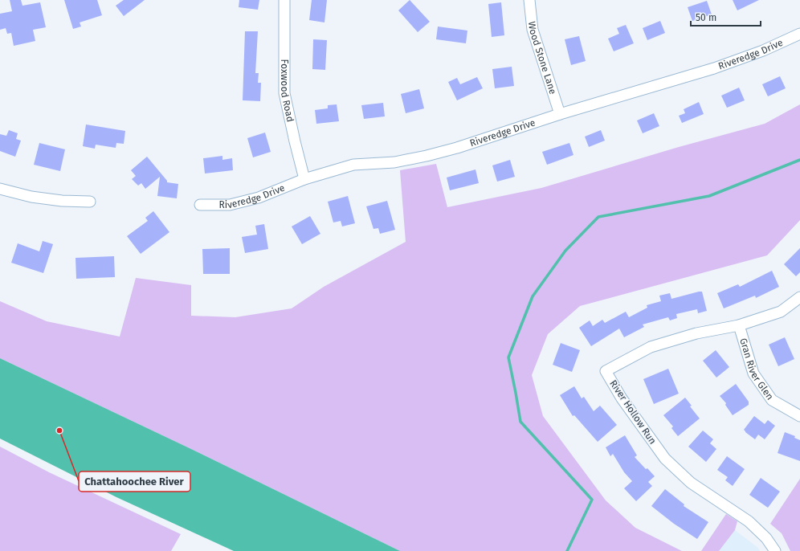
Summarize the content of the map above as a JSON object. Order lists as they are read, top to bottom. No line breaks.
{"streets":{"street":["Riveredge Drive","Wood Stone Lane","Foxwood Road","Gran River Glen","River Hollow Run"]},"crossings":[["Riveredge Drive","Wood Stone Lane"],["Riveredge Drive","Foxwood Road"],["Gran River Glen","River Hollow Run"]],"places":["Chattahoochee River"],"scale_bar":"50 m"}
